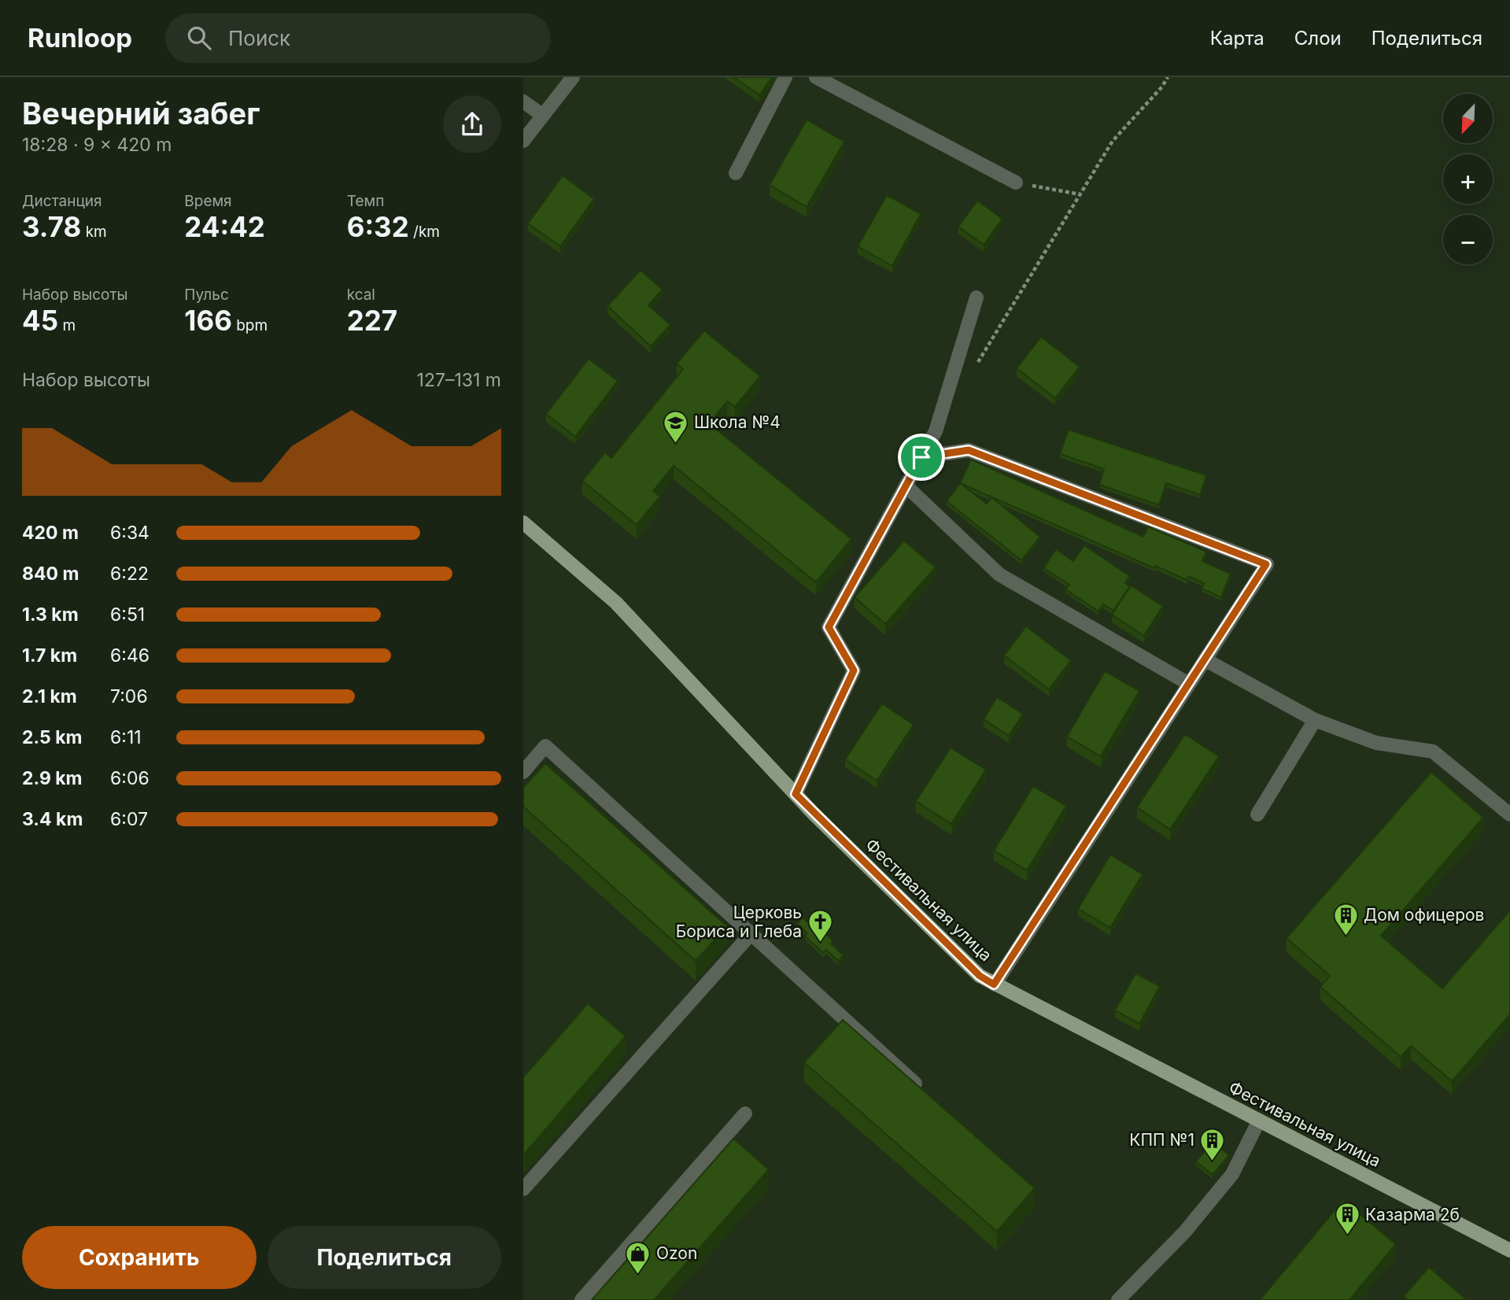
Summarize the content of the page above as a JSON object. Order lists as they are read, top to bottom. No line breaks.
{"streets":{"main road":["Фестивальная улица"]},"places":{"school or university":["Школа №4"],"building":["Дом офицеров","КПП №1","Казарма 2б"],"church":["Церковь Бориса и Глеба"],"shop":["Ozon"]},"north":"bottom left","page":{"header":"Runloop","search":"Поиск","nav":["Карта","Слои","Поделиться"],"heading":["Вечерний забег","18:28 · 9 × 420 m"],"map_buttons":["+","−"],"stats":[["Дистанция","3.78 km"],["Время","24:42"],["Темп","6:32 /km"],["Набор высоты","45 m"],["Пульс","166 bpm"],["kcal","227"]],"chart":["Набор высоты","127–131 m"],"list":[{"name":"420 m","note":"6:34"},{"name":"840 m","note":"6:22"},{"name":"1.3 km","note":"6:51"},{"name":"1.7 km","note":"6:46"},{"name":"2.1 km","note":"7:06"},{"name":"2.5 km","note":"6:11"},{"name":"2.9 km","note":"6:06"},{"name":"3.4 km","note":"6:07"}],"buttons":["Сохранить","Поделиться"]}}
